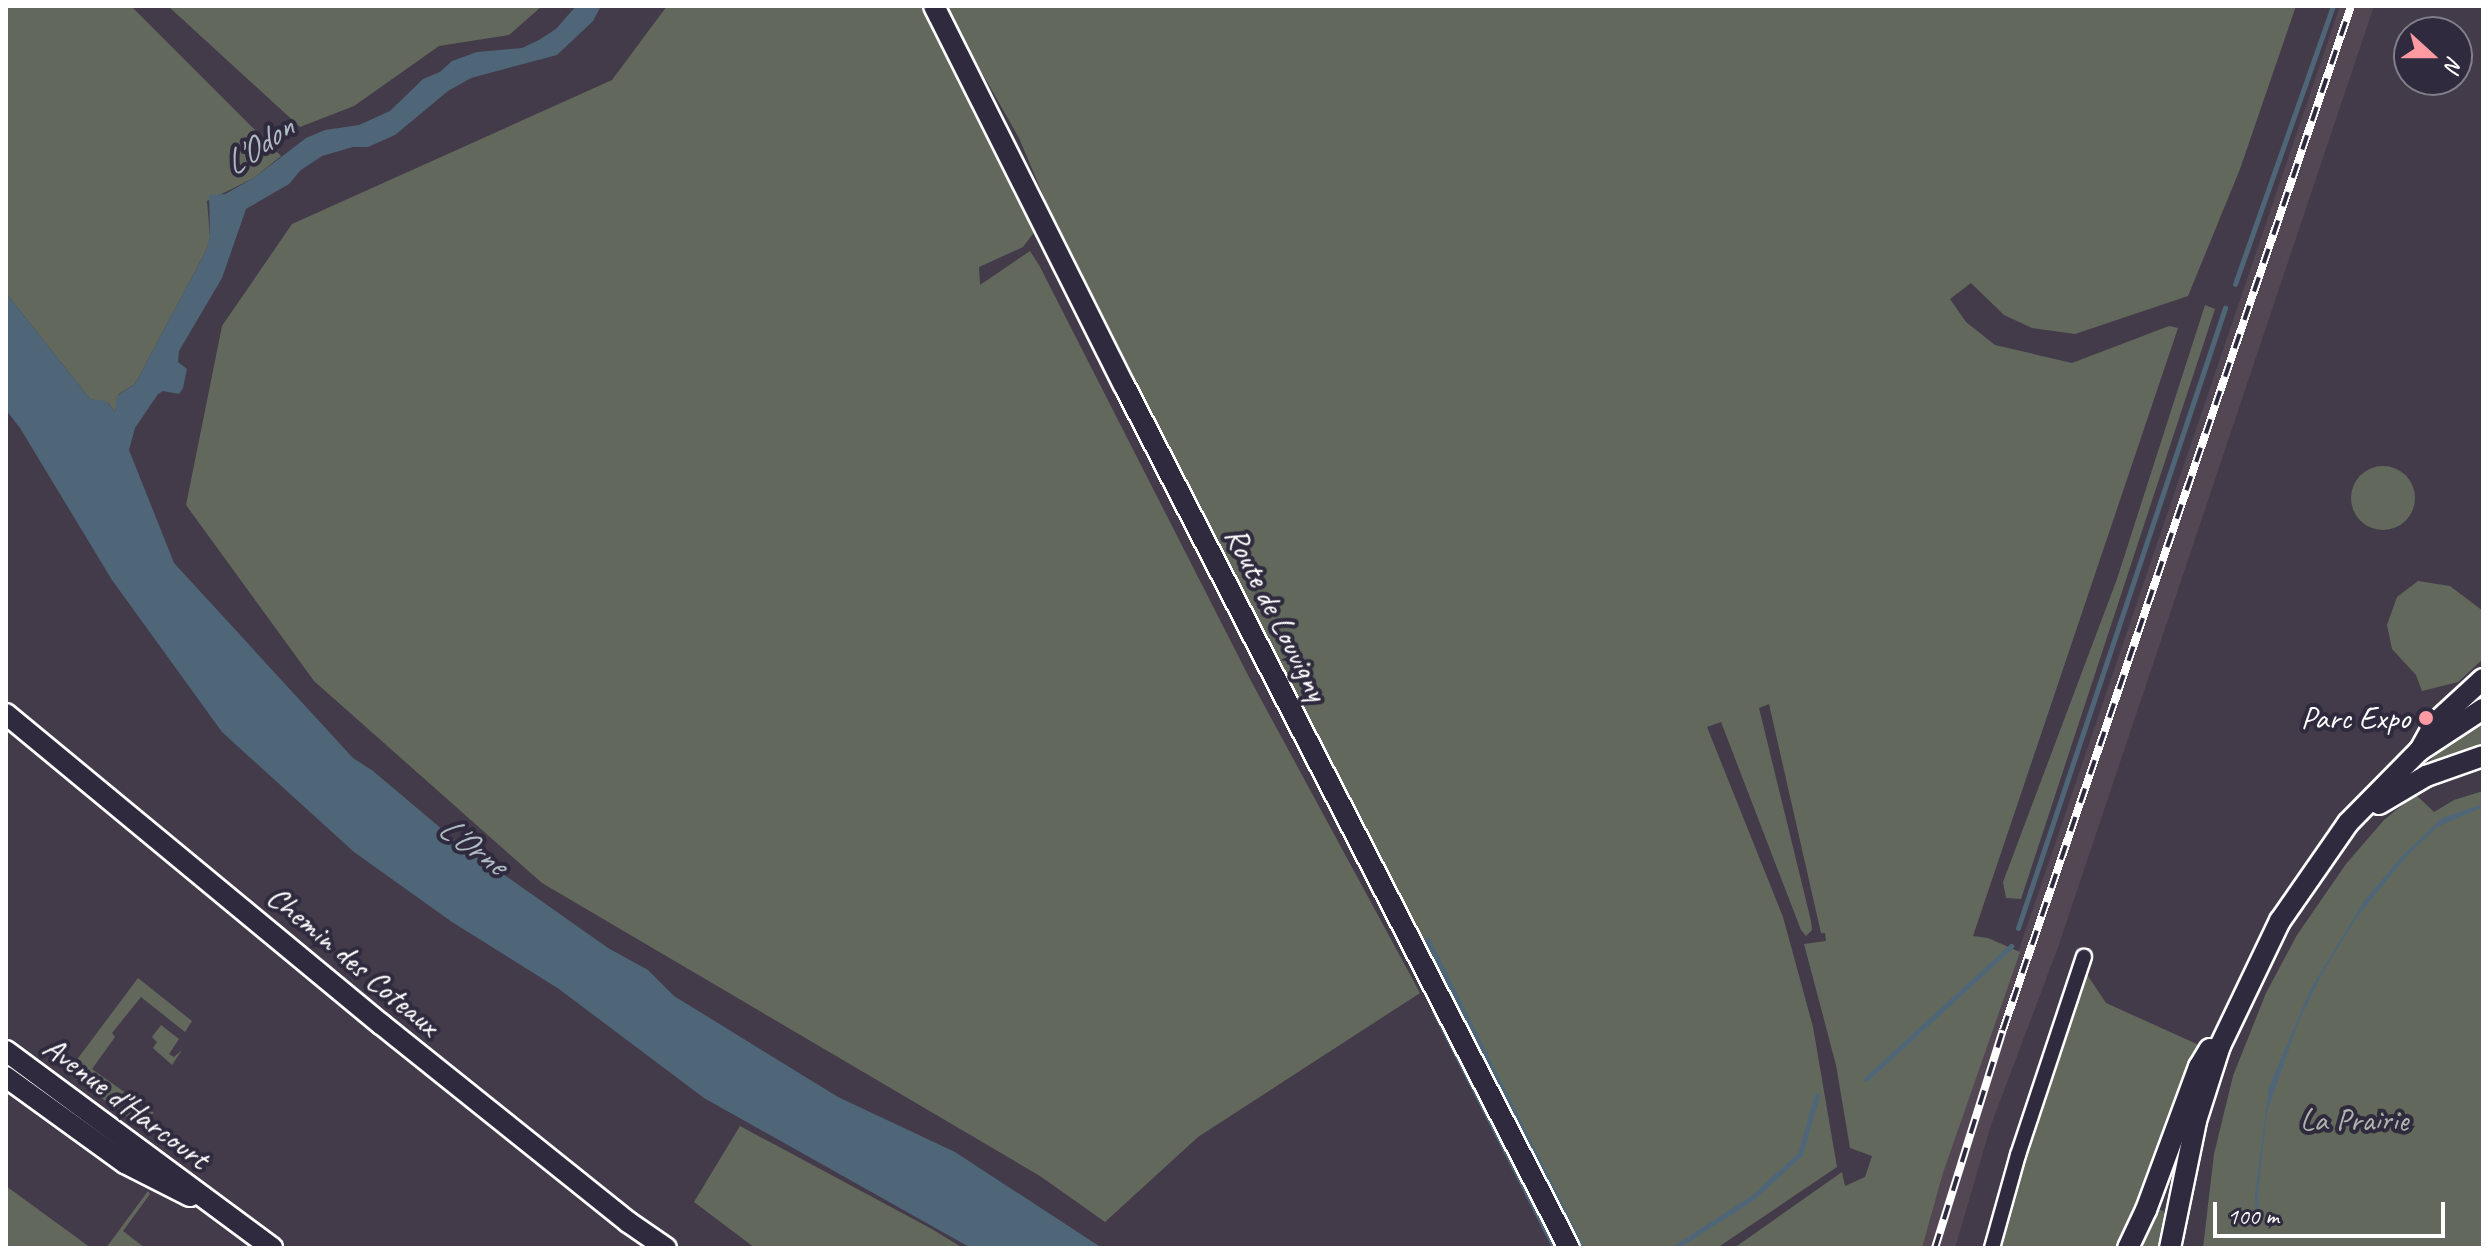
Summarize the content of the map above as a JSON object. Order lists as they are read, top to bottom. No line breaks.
{"streets":{"street":["Route de Louvigny","Chemin des Coteaux","Avenue d'Harcourt"]},"water":["L'Odon","L'Orne"],"parks":["La Prairie"],"places":["Parc Expo"],"scale_bar":"100 m","north":"right"}
